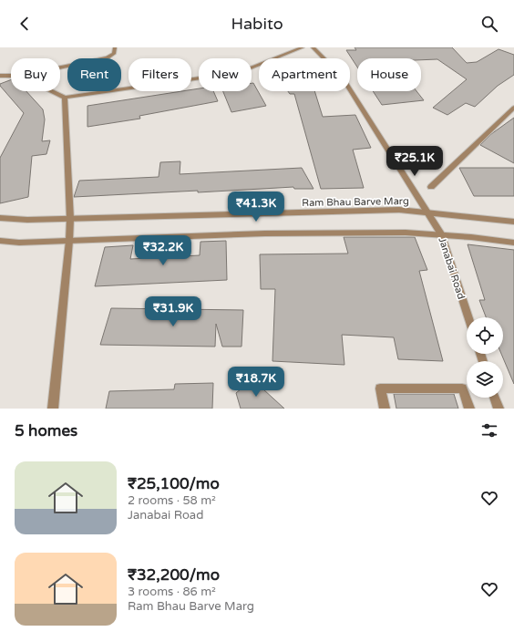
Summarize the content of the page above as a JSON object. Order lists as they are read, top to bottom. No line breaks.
{"streets":{"street":["Ram Bhau Barve Marg","Janabai Road"]},"crossings":[["Ram Bhau Barve Marg","Janabai Road"]],"page":{"header":"Habito","chip":["Buy","Rent","Filters","New","Apartment","House"],"price":["₹25.1K","₹41.3K","₹32.2K","₹31.9K","₹18.7K"],"heading":"5 homes","list":[{"name":"₹25,100/mo","note":"2 rooms · 58 m² · Janabai Road"},{"name":"₹32,200/mo","note":"3 rooms · 86 m² · Ram Bhau Barve Marg"}]}}
